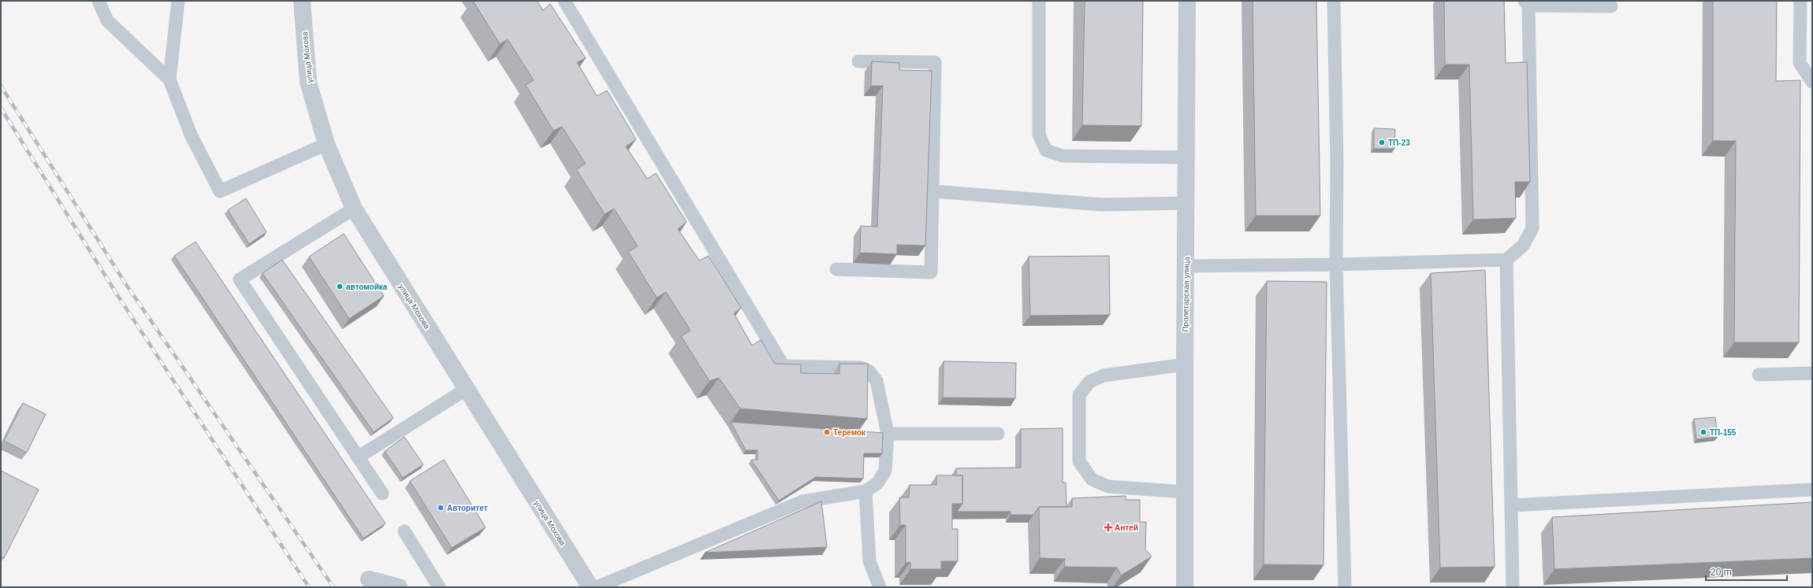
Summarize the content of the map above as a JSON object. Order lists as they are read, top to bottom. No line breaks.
{"streets":{"street":["улица Мохова","Пролетарская улица"]},"places":{"other":["ТП-23","автомойка","Теремок","ТП-155","Авторитет"],"health":["Антей"]},"scale_bar":"20 m"}
